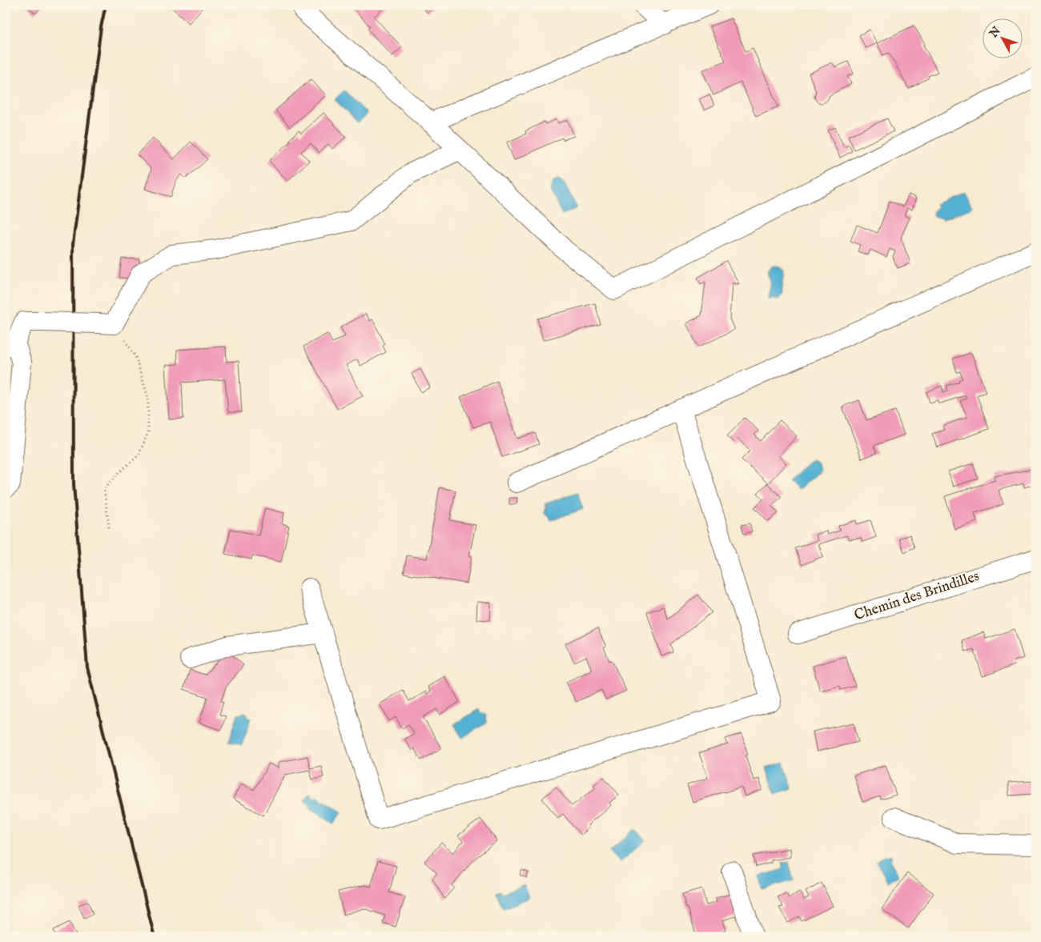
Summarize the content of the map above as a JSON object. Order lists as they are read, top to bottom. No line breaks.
{"streets":{"street":["Chemin des Brindilles"]},"north":"top left"}
